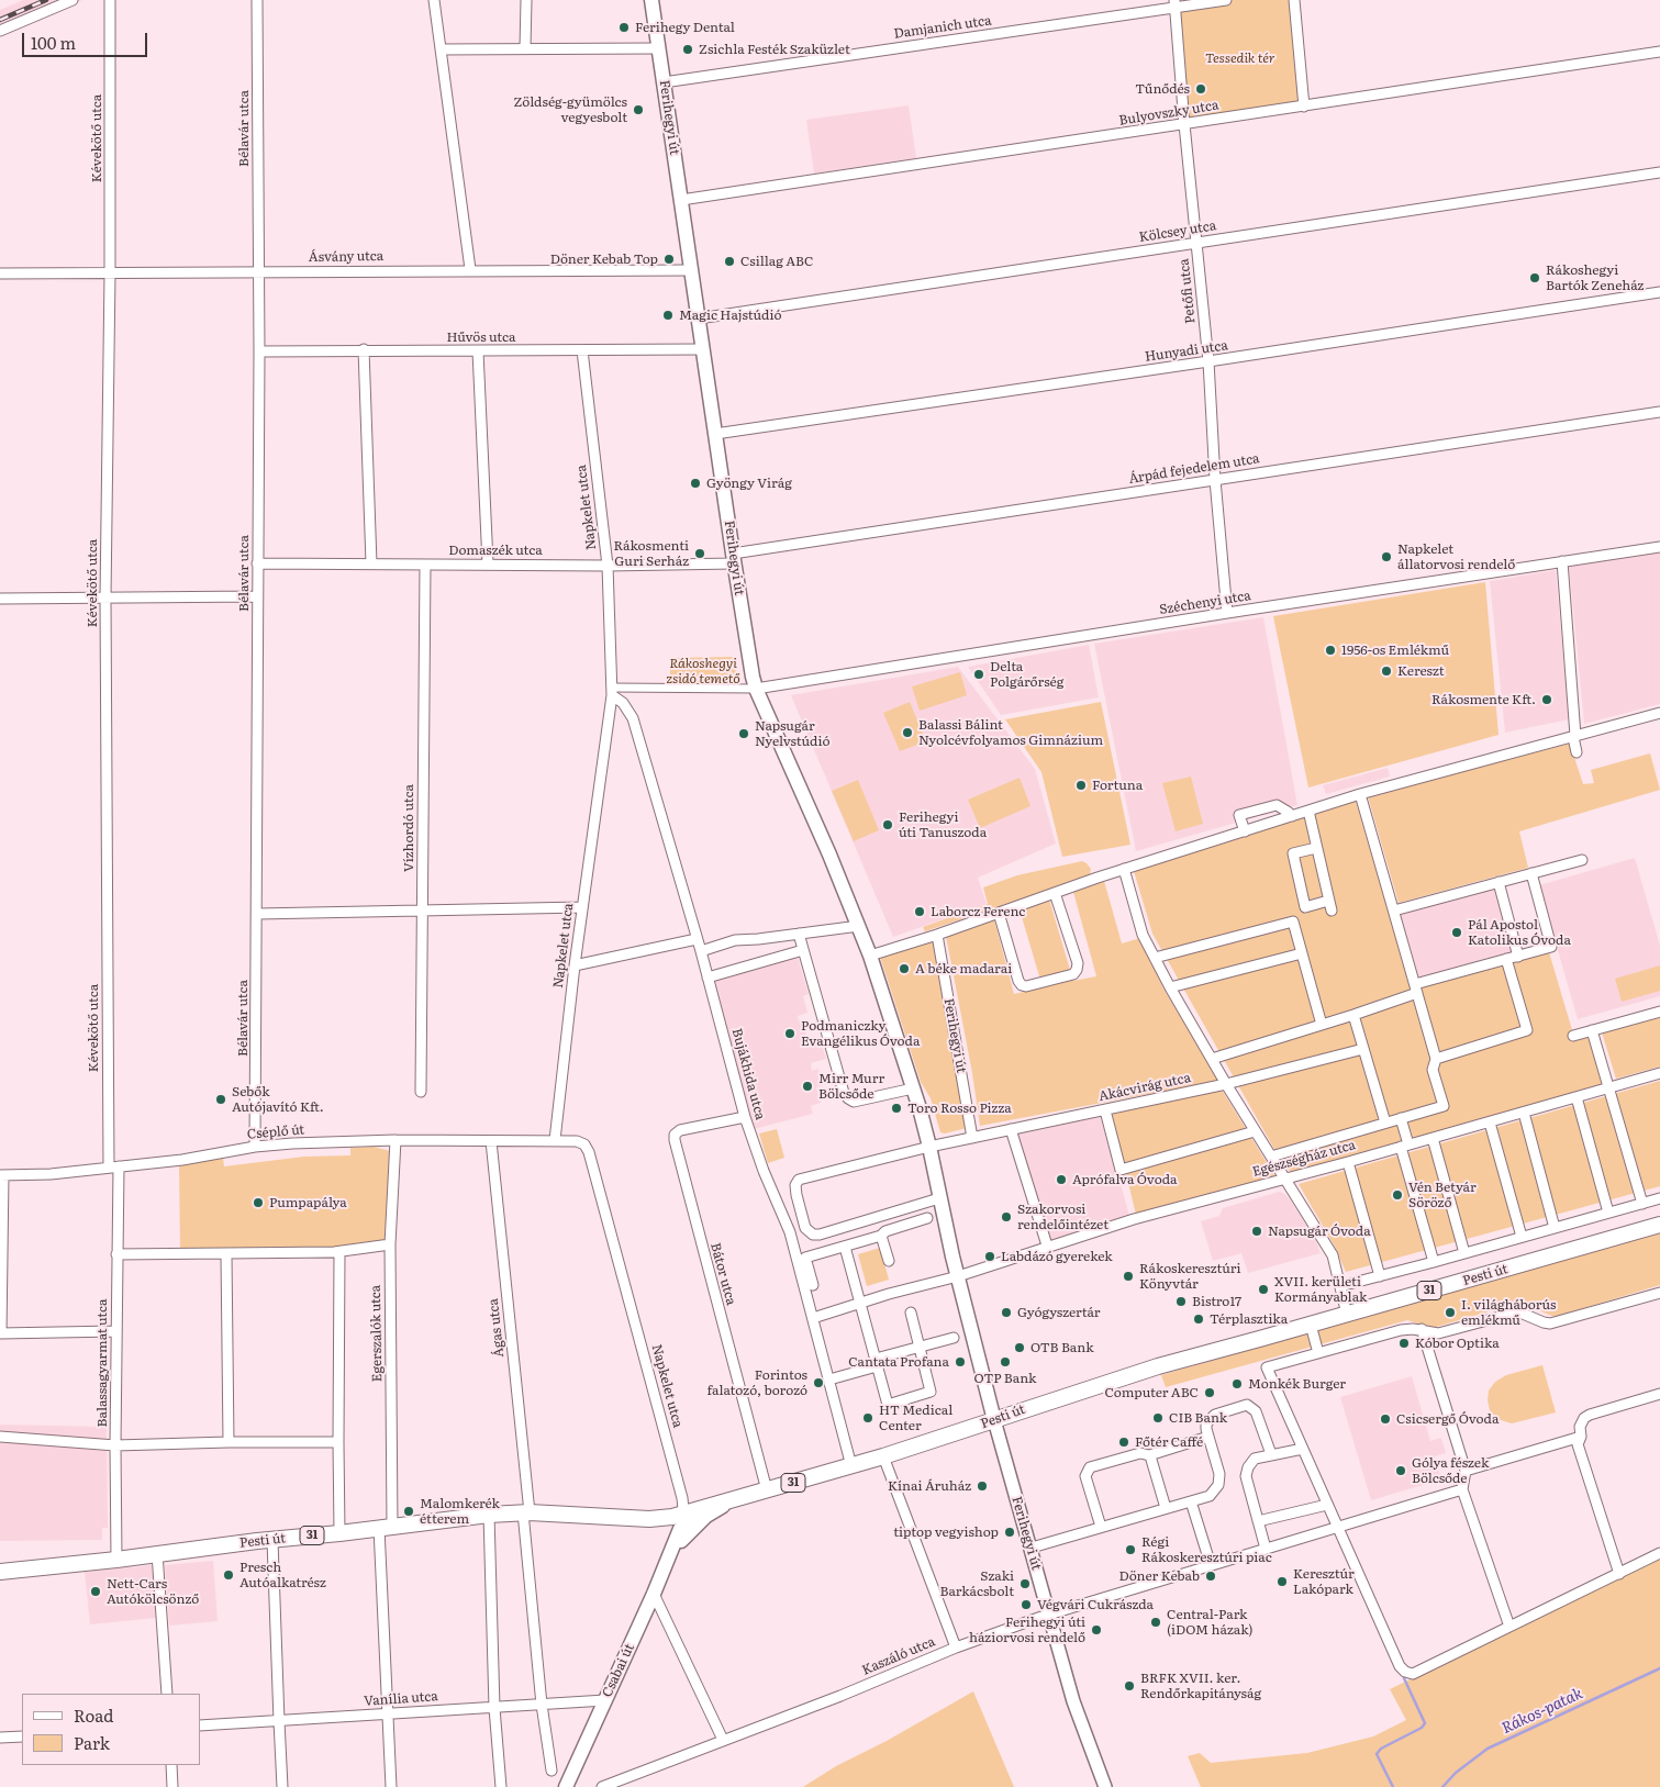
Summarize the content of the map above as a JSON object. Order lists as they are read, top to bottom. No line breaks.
{"streets":{"main road":["Ferihegyi út","Pesti út","31","Csabai út"],"street":["Damjanich utca","Bulyovszky utca","Bélavár utca","Kévekötő utca","Kölcsey utca","Ásvány utca","Petőfi utca","Hűvös utca","Hunyadi utca","Árpád fejedelem utca","Napkelet utca","Domaszék utca","Széchenyi utca","Vízhordó utca","Bujákhida utca","Akácvirág utca","Cséplő út","Egészségház utca","Bátor utca","Ágas utca","Egerszalók utca","Balassagyarmat utca","Kaszáló utca","Vanília utca"]},"crossings":[["Damjanich utca","Ferihegyi út"],["Damjanich utca","Petőfi utca"],["Bulyovszky utca","Ferihegyi út"],["Bulyovszky utca","Petőfi utca"],["Ferihegyi út","Kölcsey utca"],["Ferihegyi út","Ásvány utca"],["Ferihegyi út","Hűvös utca"],["Ferihegyi út","Hunyadi utca"],["Ferihegyi út","Árpád fejedelem utca"],["Ferihegyi út","Domaszék utca"],["Ferihegyi út","Széchenyi utca"],["Ferihegyi út","Akácvirág utca"],["Ferihegyi út","Egészségház utca"],["Ferihegyi út","Pesti út"],["Ferihegyi út","Kaszáló utca"],["Bélavár utca","Ásvány utca"],["Bélavár utca","Hűvös utca"],["Bélavár utca","Domaszék utca"],["Bélavár utca","Cséplő út"],["Kévekötő utca","Ásvány utca"],["Kévekötő utca","Cséplő út"],["Kévekötő utca","Balassagyarmat utca"],["Kölcsey utca","Petőfi utca"],["Petőfi utca","Hunyadi utca"],["Petőfi utca","Árpád fejedelem utca"],["Petőfi utca","Széchenyi utca"],["Hűvös utca","Napkelet utca"],["Árpád fejedelem utca","Domaszék utca"],["Napkelet utca","Domaszék utca"],["Napkelet utca","Bujákhida utca"],["Napkelet utca","Cséplő út"],["Napkelet utca","Pesti út"],["Napkelet utca","Csabai út"],["Domaszék utca","Vízhordó utca"],["Bujákhida utca","Bátor utca"],["Bujákhida utca","Pesti út"],["Cséplő út","Ágas utca"],["Cséplő út","Egerszalók utca"],["Cséplő út","Balassagyarmat utca"],["Egészségház utca","Pesti út"],["Bátor utca","Pesti út"],["Pesti út","Ágas utca"],["Pesti út","Egerszalók utca"],["Pesti út","Balassagyarmat utca"],["Pesti út","Csabai út"],["Ágas utca","Vanília utca"],["Egerszalók utca","Vanília utca"],["Csabai út","Vanília utca"]],"water":["Rákos-patak"],"parks":["Tessedik tér","Rákoshegyi zsidó temető"],"places":["Ferihegy Dental","Zsichla Festék Szaküzlet","Tűnődés","Zöldség-gyümölcs vegyesbolt","Döner Kebab Top","Csillag ABC","Rákoshegyi Bartók Zeneház","Magic Hajstúdió","Gyöngy Virág","Rákosmenti Guri Serház","Napkelet állatorvosi rendelő","1956-os Emlékmű","Kereszt","Delta Polgárőrség","Rákosmente Kft.","Balassi Bálint Nyolcévfolyamos Gimnázium","Napsugár Nyelvstúdió","Fortuna","Ferihegyi úti Tanuszoda","Laborcz Ferenc","Pál Apostol Katolikus Óvoda","A béke madarai","Podmaniczky Evangélikus Óvoda","Mirr Murr Bölcsőde","Sebők Autójavító Kft.","Toro Rosso Pizza","Aprófalva Óvoda","Vén Betyár Söröző","Pumpapálya","Szakorvosi rendelőintézet","Napsugár Óvoda","Labdázó gyerekek","Rákoskeresztúri Könyvtár","XVII. kerületi Kormányablak","Bistro17","Gyógyszertár","I. világháborús emlékmű","Térplasztika","Kóbor Optika","OTB Bank","Cantata Profana","OTP Bank","Forintos falatozó, borozó","Monkék Burger","Computer ABC","HT Medical Center","CIB Bank","Csicsergő Óvoda","Főtér Caffé","Gólya fészek Bölcsőde","Kínai Áruház","Malomkerék étterem","tiptop vegyishop","Régi Rákoskeresztúri piac","Presch Autóalkatrész","Döner Kebab","Keresztúr Lakópark","Szaki Barkácsbolt","Nett-Cars Autókölcsönző","Végvári Cukrászda","Central-Park (iDOM házak)","Ferihegyi úti háziorvosi rendelő","BRFK XVII. ker. Rendőrkapitányság"],"legend":["Road","Park"],"scale_bar":"100 m"}
